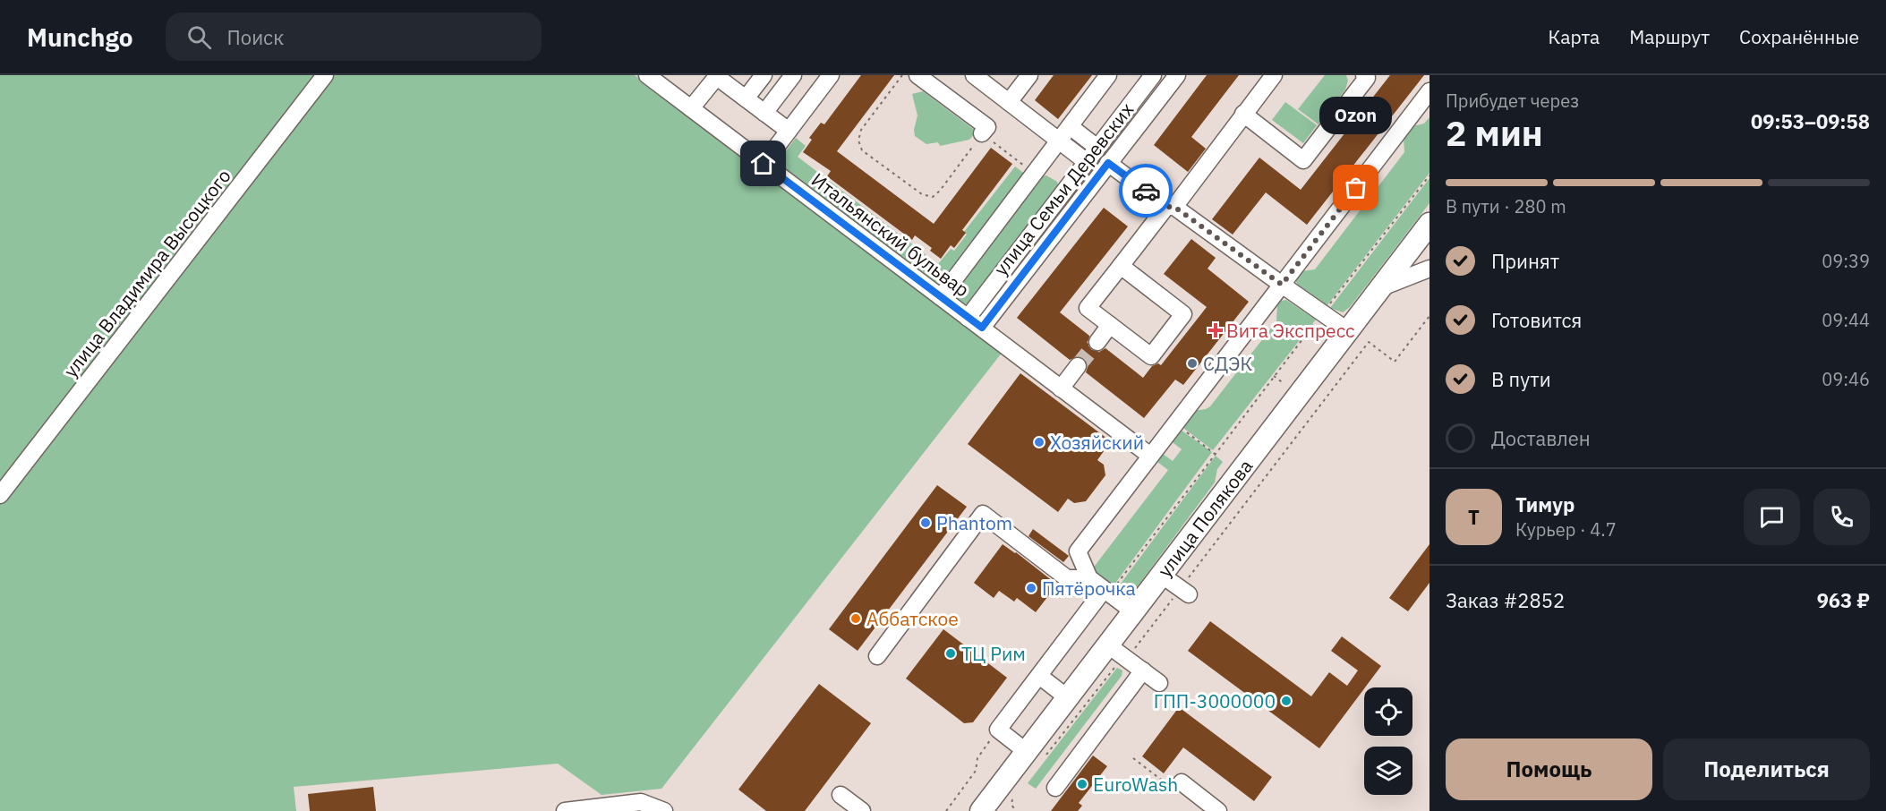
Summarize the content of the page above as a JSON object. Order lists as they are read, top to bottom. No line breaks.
{"streets":{"main road":["улица Полякова"],"street":["улица Семьи Деревских","Итальянский бульвар","улица Владимира Высоцкого"]},"crossings":[["улица Семьи Деревских","Итальянский бульвар"]],"places":{"other":["Ozon","СДЭК","Хозяйский","Phantom","Пятёрочка","Аббатское","ТЦ Рим","ГПП-3000000","EuroWash"],"health":["Вита Экспресс"]},"page":{"header":"Munchgo","search":"Поиск","nav":["Карта","Маршрут","Сохранённые"],"heading":["2 мин","Прибудет через","09:53–09:58"],"panel":["Тимур","Курьер · 4.7","Заказ #2852","963 ₽"],"bubble":"Ozon","bar":"В пути · 280 m","list":[["Принят","09:39"],["Готовится","09:44"],["В пути","09:46"],"Доставлен"],"round":"Т","buttons":["Помощь","Поделиться"]}}
